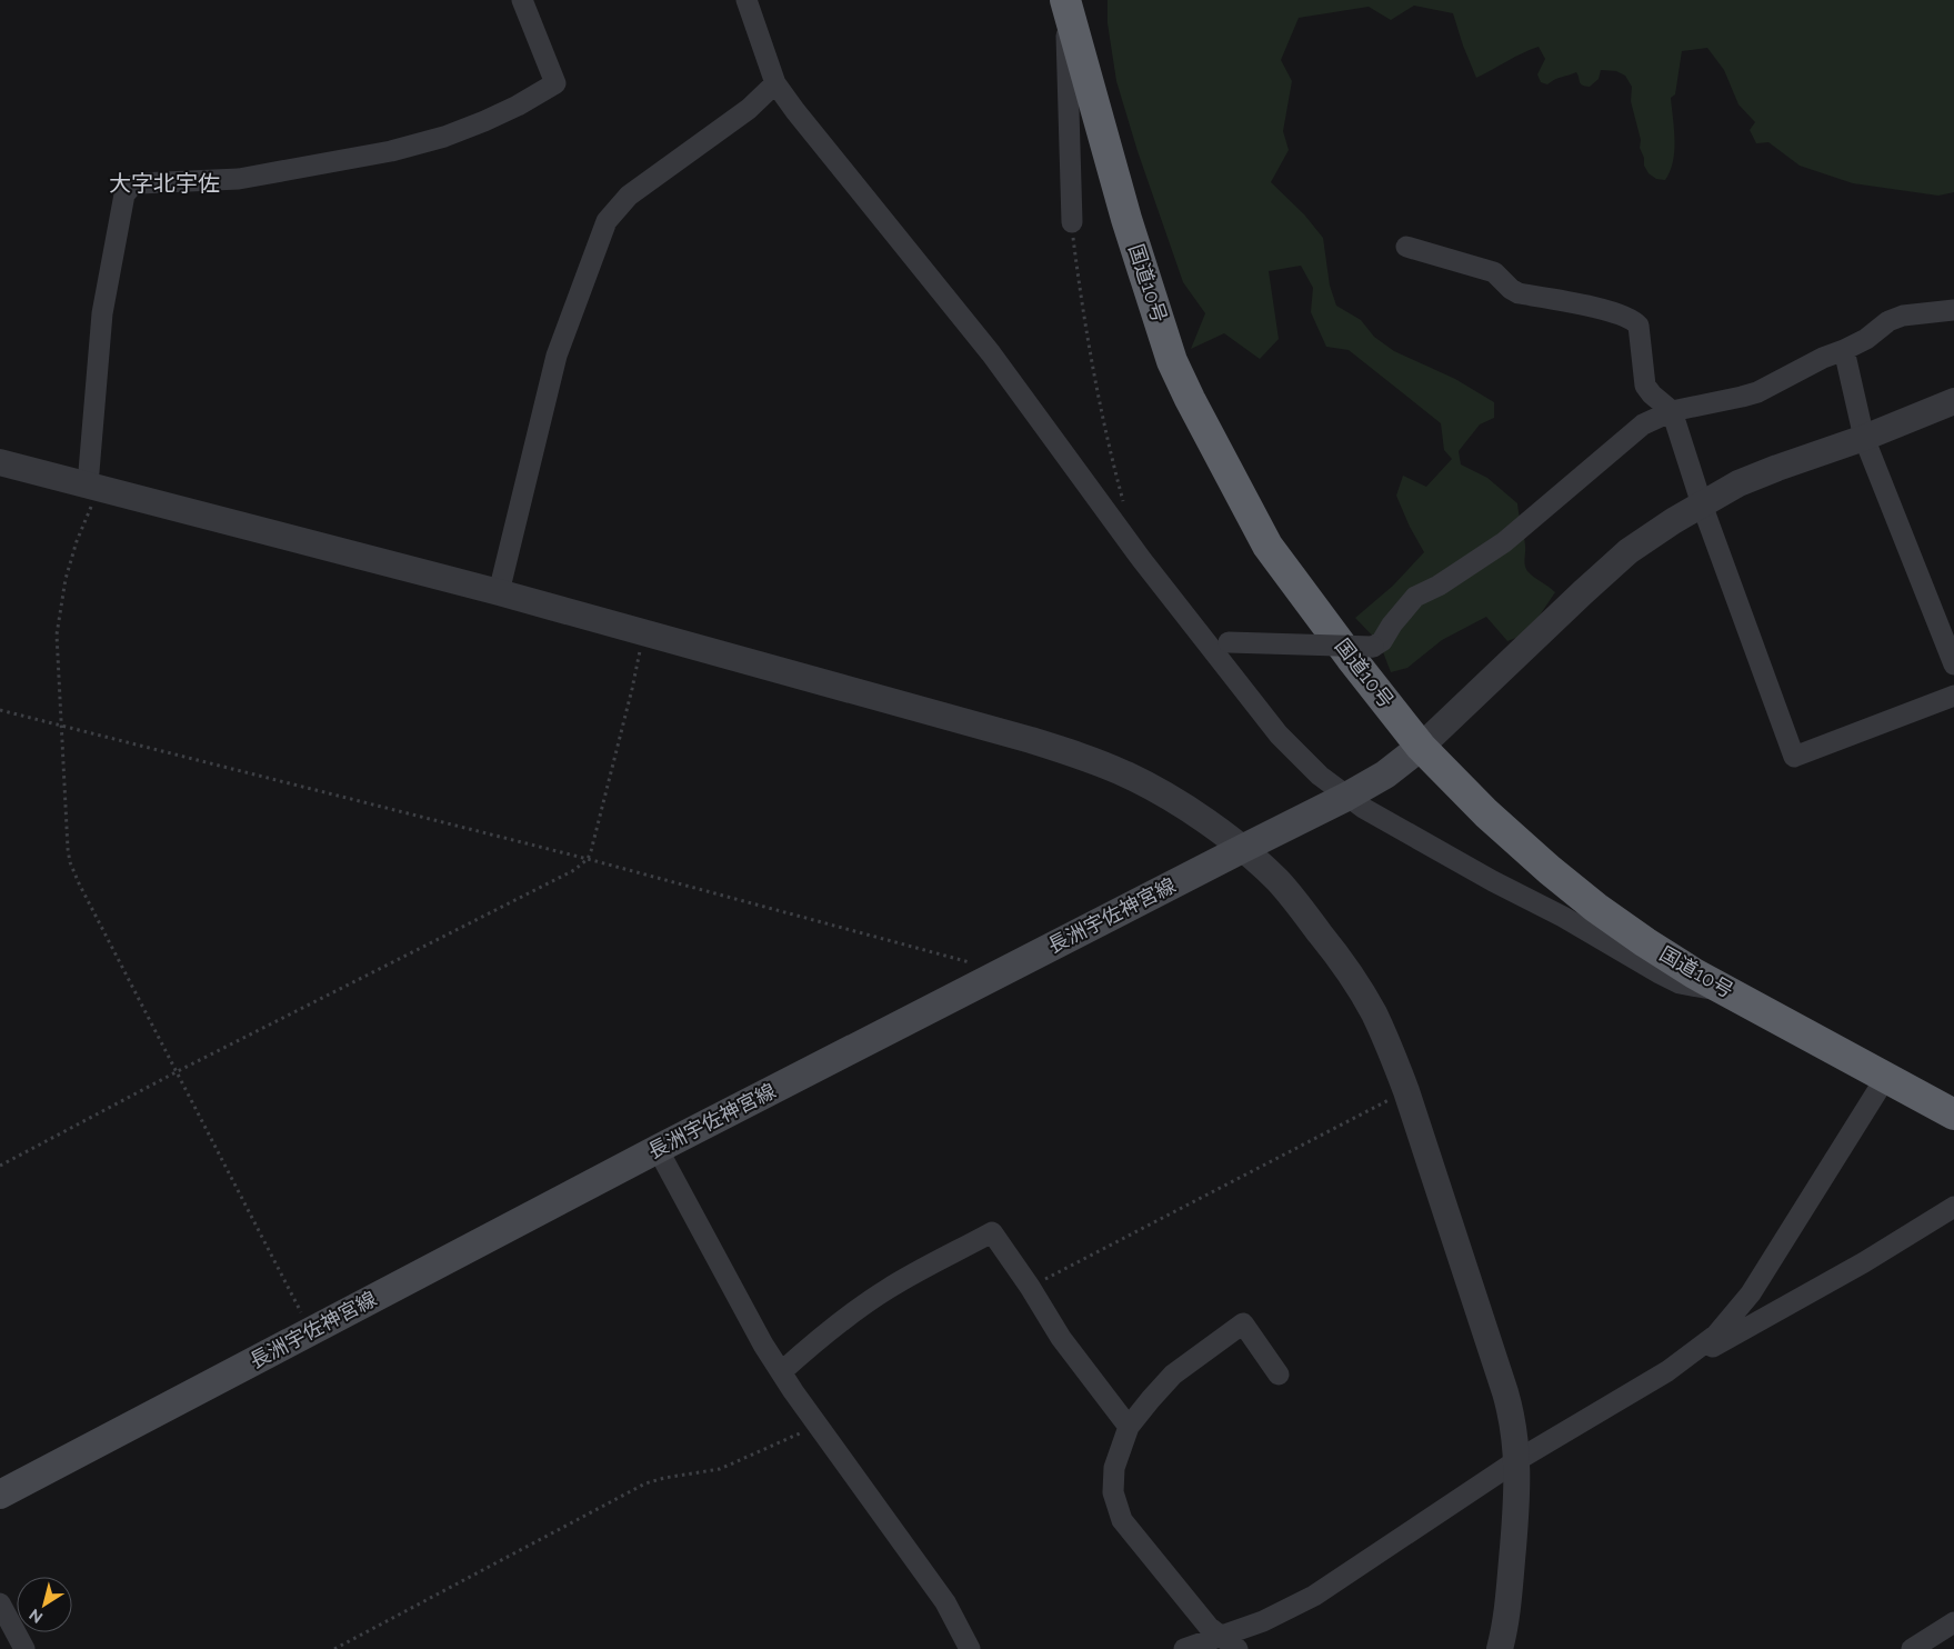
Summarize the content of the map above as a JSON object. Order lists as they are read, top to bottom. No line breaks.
{"streets":{"highway":["国道10号"],"main road":["長洲宇佐神宮線"]},"crossings":[["国道10号","長洲宇佐神宮線"]],"districts":["大字北宇佐"],"north":"bottom left"}
